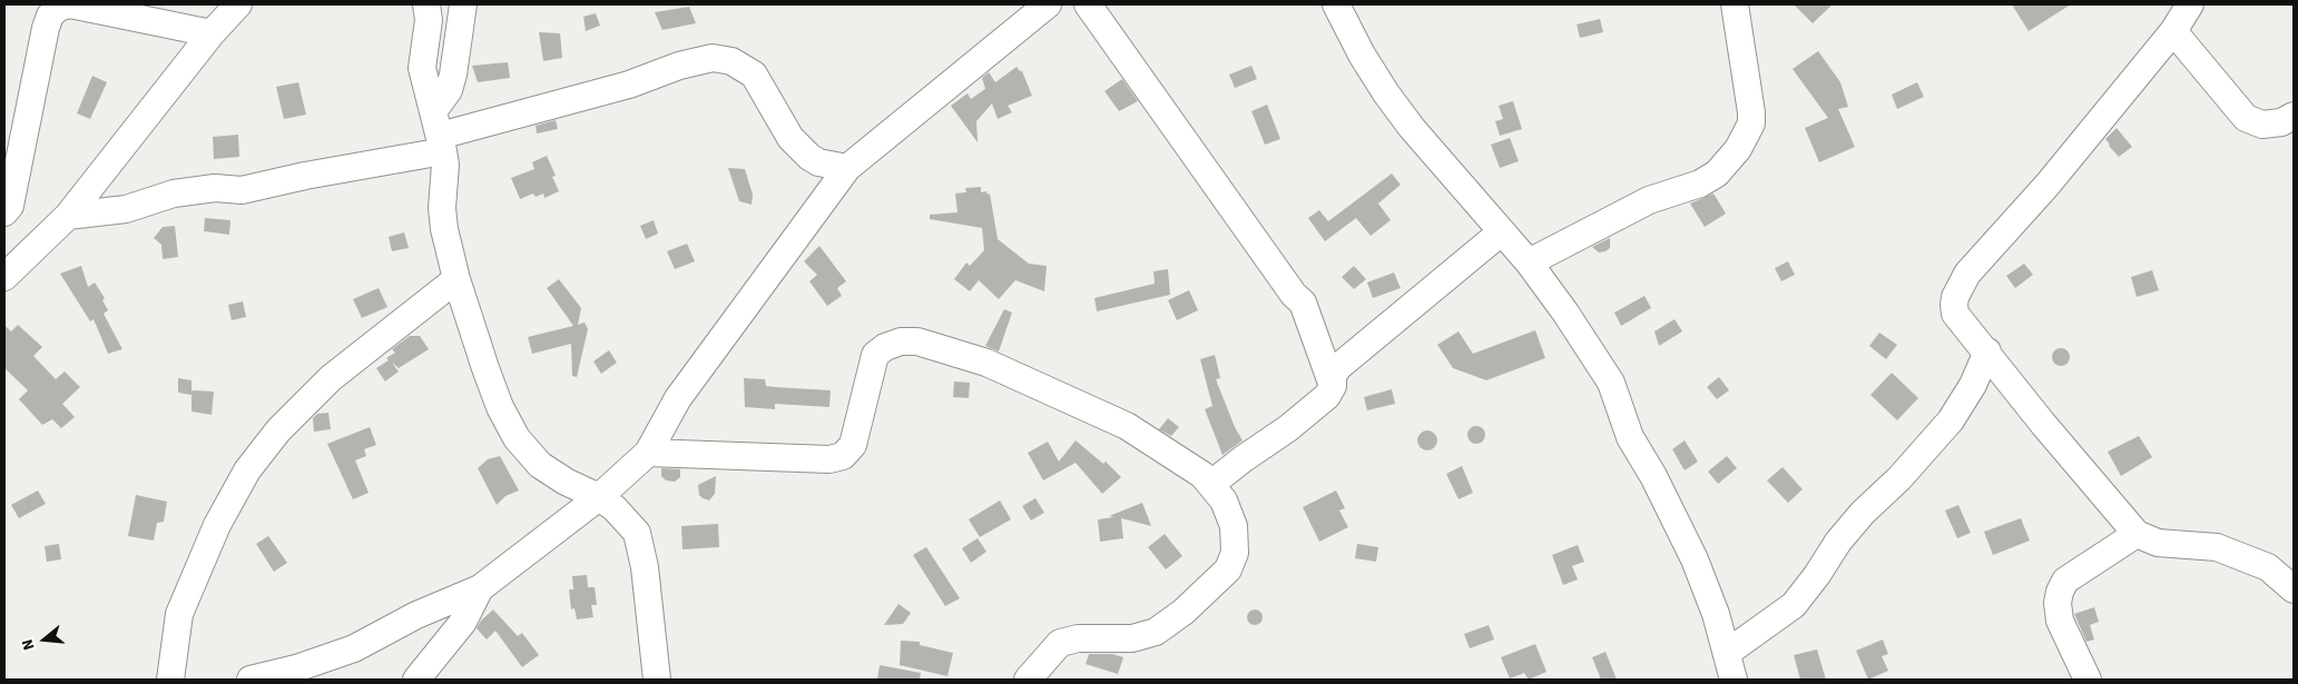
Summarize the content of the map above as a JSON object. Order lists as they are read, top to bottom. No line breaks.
{"north":"left"}
